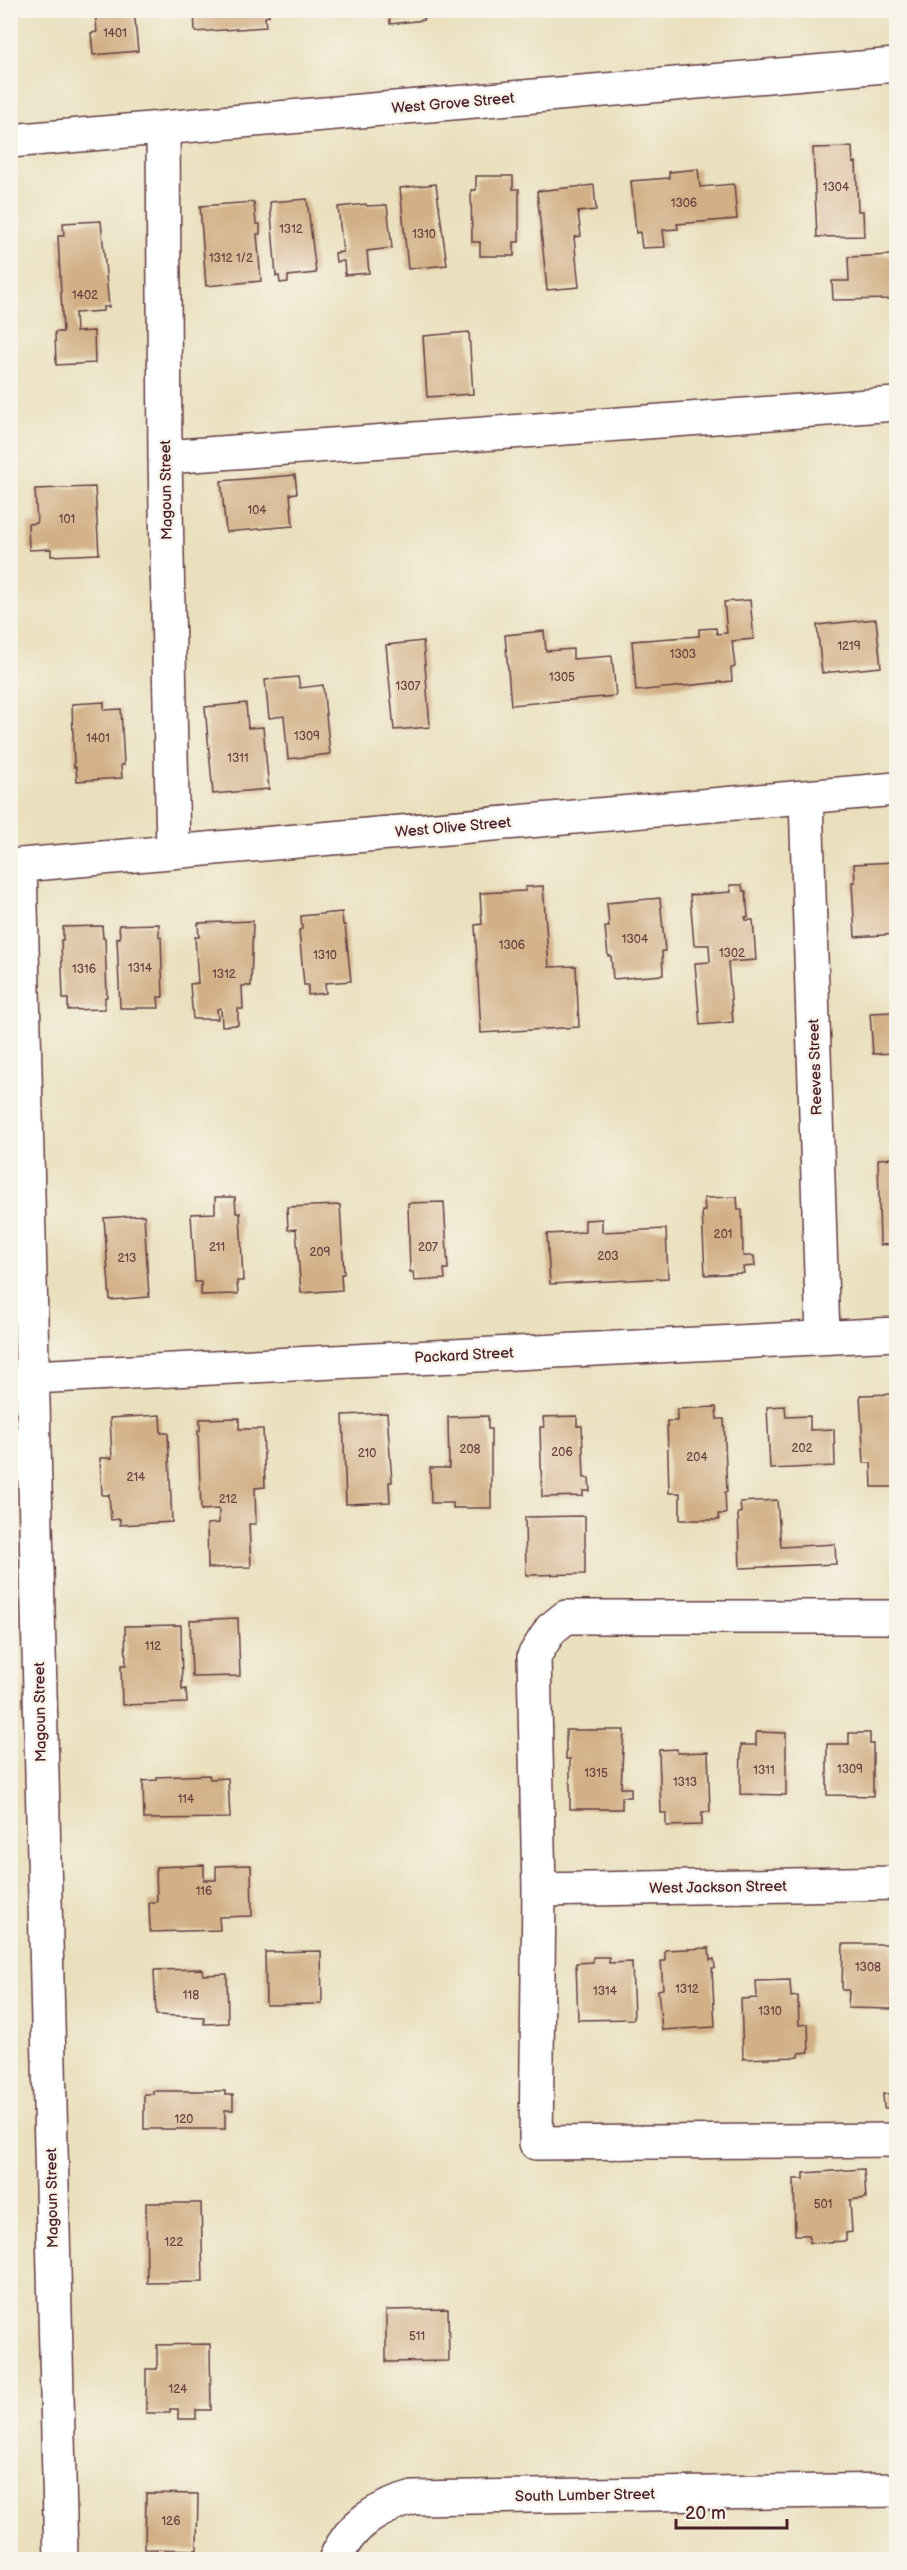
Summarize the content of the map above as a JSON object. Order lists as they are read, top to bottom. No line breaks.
{"streets":{"street":["West Grove Street","Magoun Street","West Olive Street","Reeves Street","Packard Street","West Jackson Street","South Lumber Street"]},"crossings":[["West Grove Street","Magoun Street"],["Magoun Street","West Olive Street"],["Magoun Street","Packard Street"],["West Olive Street","Reeves Street"],["Reeves Street","Packard Street"]],"house_numbers":["1401","1304","1306","1312","1310","1312 1/2","1402","104","101","1219","1303","1305","1307","1309","1401","1311","1304","1306","1302","1310","1314","1316","1312","201","211","207","209","203","213","202","208","206","210","204","214","212","112","1309","1311","1315","1313","114","116","1308","1312","1314","118","1310","120","501","122","511","124","126"],"scale_bar":"20 m"}
